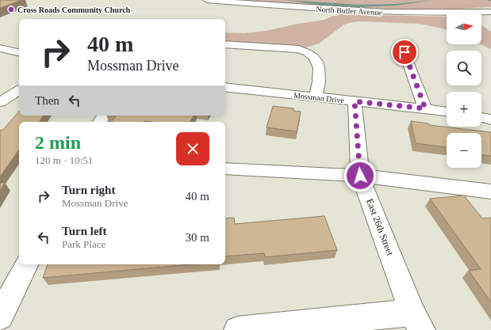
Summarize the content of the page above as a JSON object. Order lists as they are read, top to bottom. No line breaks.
{"streets":{"street":["North Butler Avenue","Mossman Drive","East 26th Street"]},"crossings":[["Mossman Drive","East 26th Street"]],"places":["Cross Roads Community Church"],"north":"right","page":{"map_buttons":["+","−"],"turn":["40 m","Mossman Drive"],"then":"Then","heading":["2 min","120 m · 10:51"],"list":[{"name":"Turn right","note":"Mossman Drive","value":"40 m"},{"name":"Turn left","note":"Park Place","value":"30 m"}]}}
